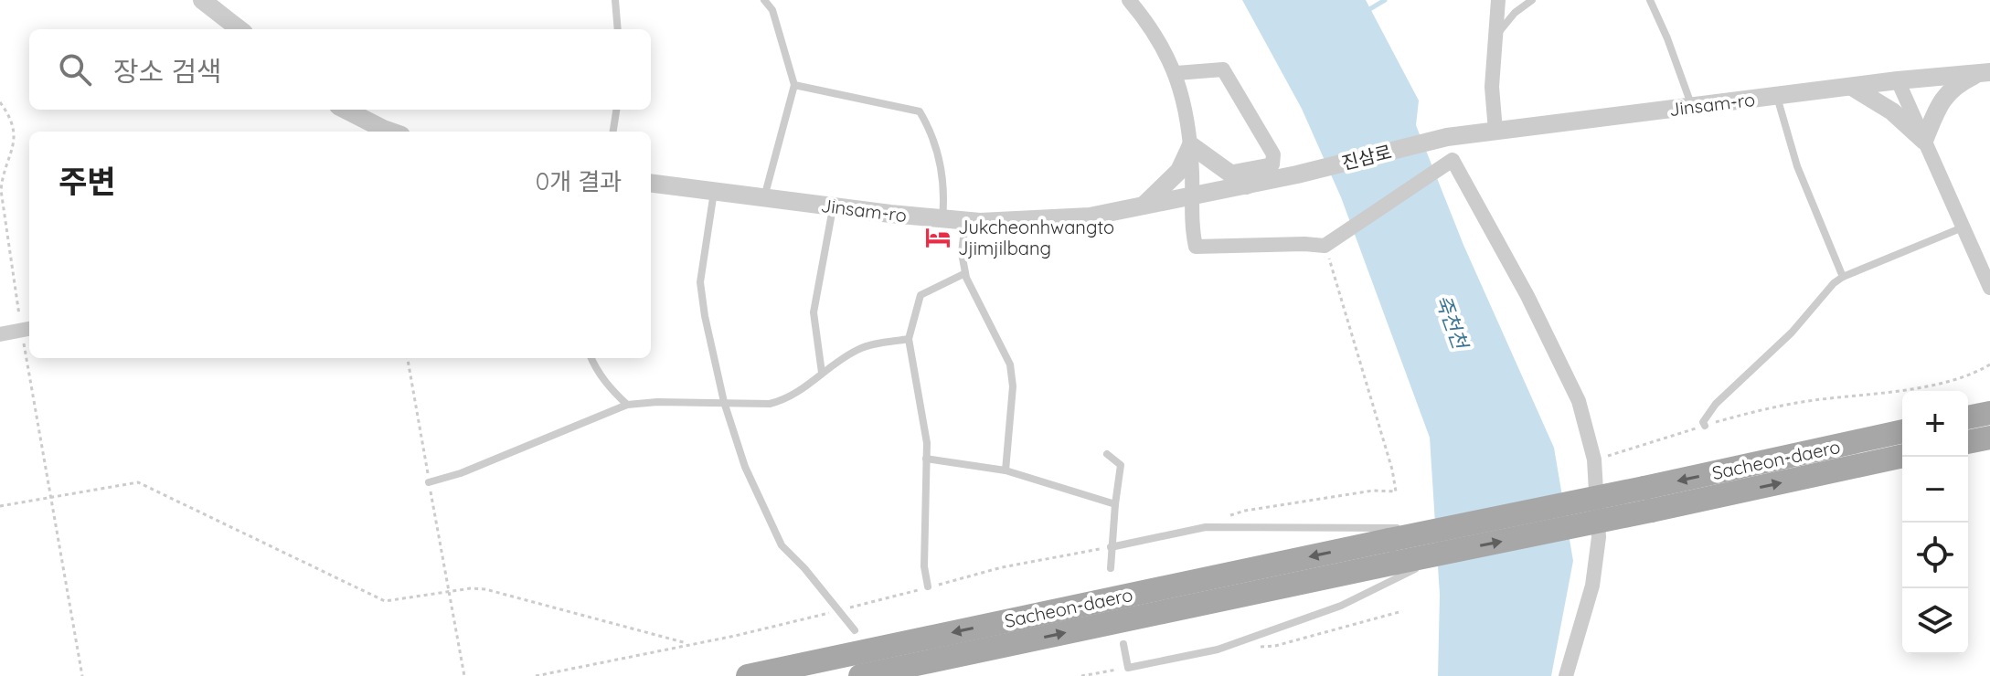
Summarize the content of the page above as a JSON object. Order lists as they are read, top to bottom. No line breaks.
{"streets":{"main road":["Sacheon-daero"],"street":["Jinsam-ro","진삼로"]},"crossings":[["Jinsam-ro","진삼로"]],"water":["죽천천"],"places":{"hotel":["Jukcheonhwangto Jjimjilbang"]},"page":{"search":"장소 검색","heading":["주변","0개 결과"],"map_buttons":["+","−"]}}
